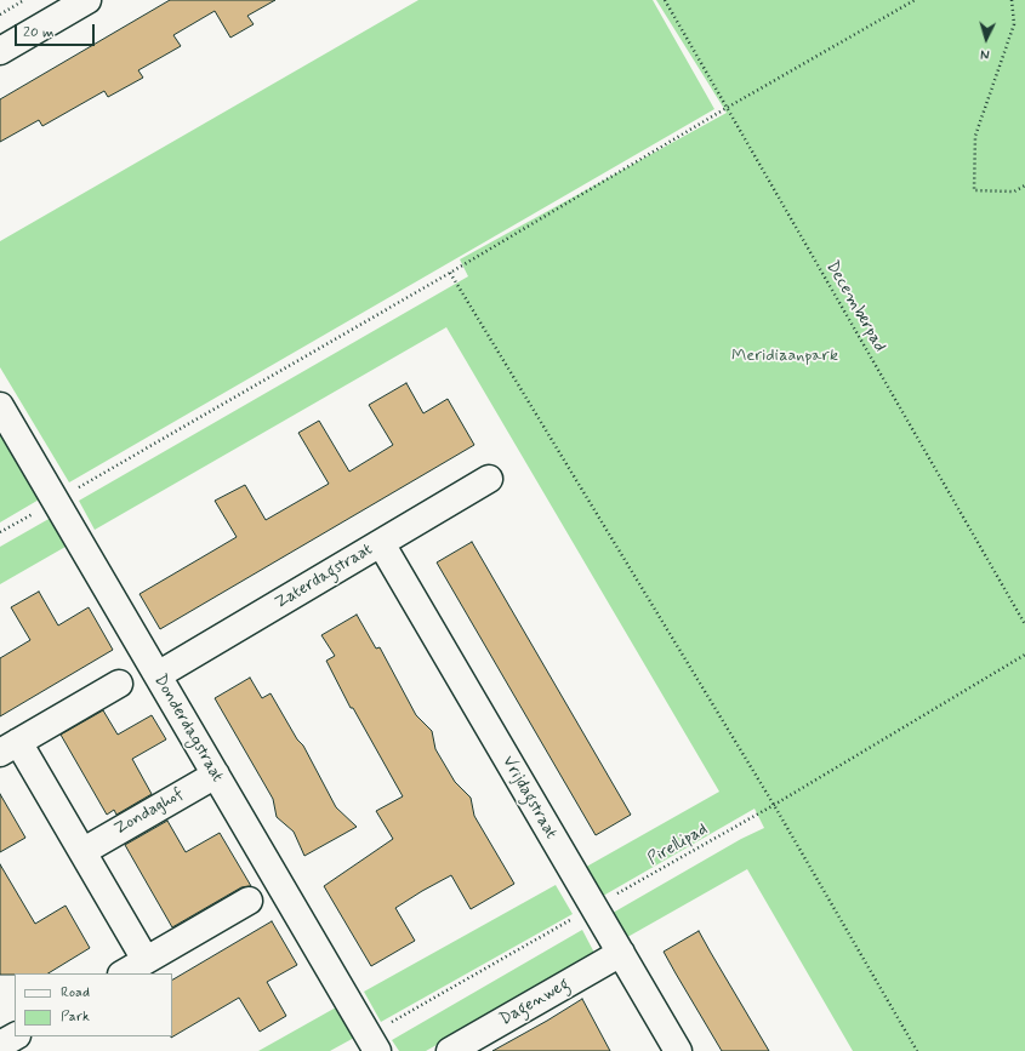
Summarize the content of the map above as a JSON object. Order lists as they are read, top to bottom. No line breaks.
{"streets":{"street":["Zaterdagstraat","Donderdagstraat","Vrijdagstraat","Zondaghof","Dagenweg"],"path":["Decemberpad","Pirellipad"]},"crossings":[["Zaterdagstraat","Donderdagstraat"],["Zaterdagstraat","Vrijdagstraat"],["Donderdagstraat","Zondaghof"],["Donderdagstraat","Pirellipad"],["Vrijdagstraat","Pirellipad"],["Vrijdagstraat","Dagenweg"]],"parks":["Meridiaanpark"],"legend":["Road","Park"],"scale_bar":"20 m","north":"bottom"}
